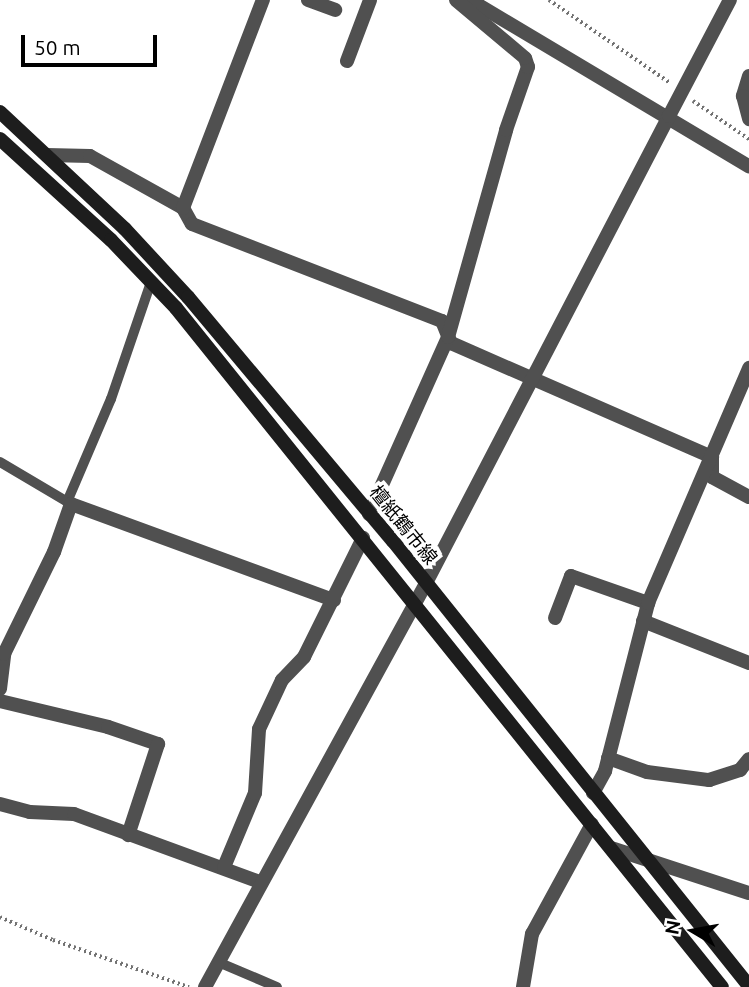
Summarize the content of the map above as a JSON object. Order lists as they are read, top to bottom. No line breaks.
{"streets":{"main road":["檀紙鶴市線"]},"scale_bar":"50 m","north":"left"}
